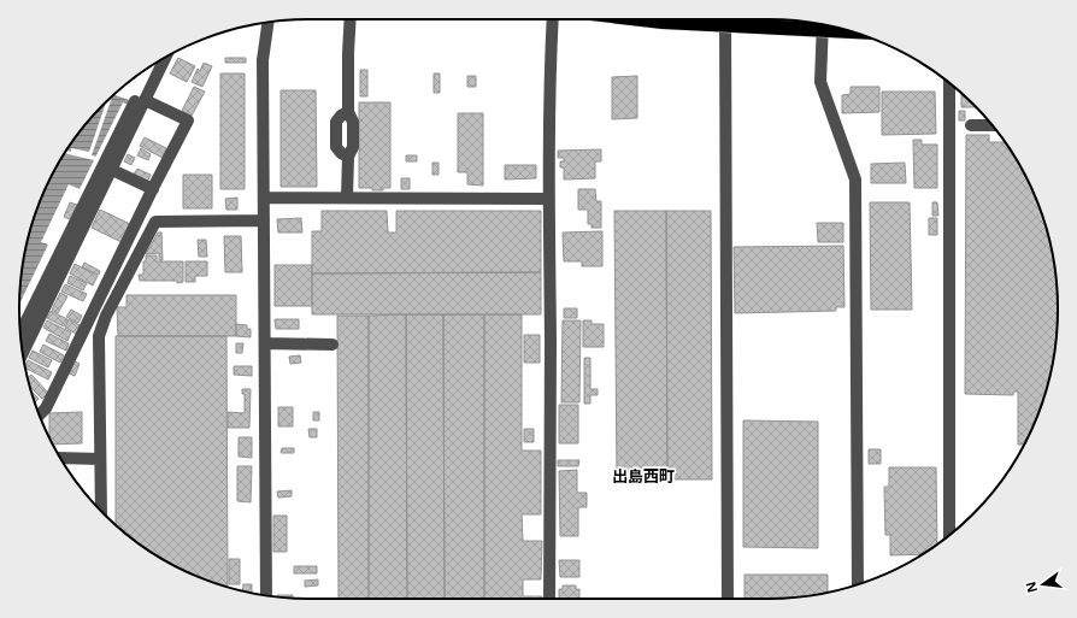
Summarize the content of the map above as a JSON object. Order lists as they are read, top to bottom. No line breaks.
{"districts":["出島西町"],"north":"left"}
